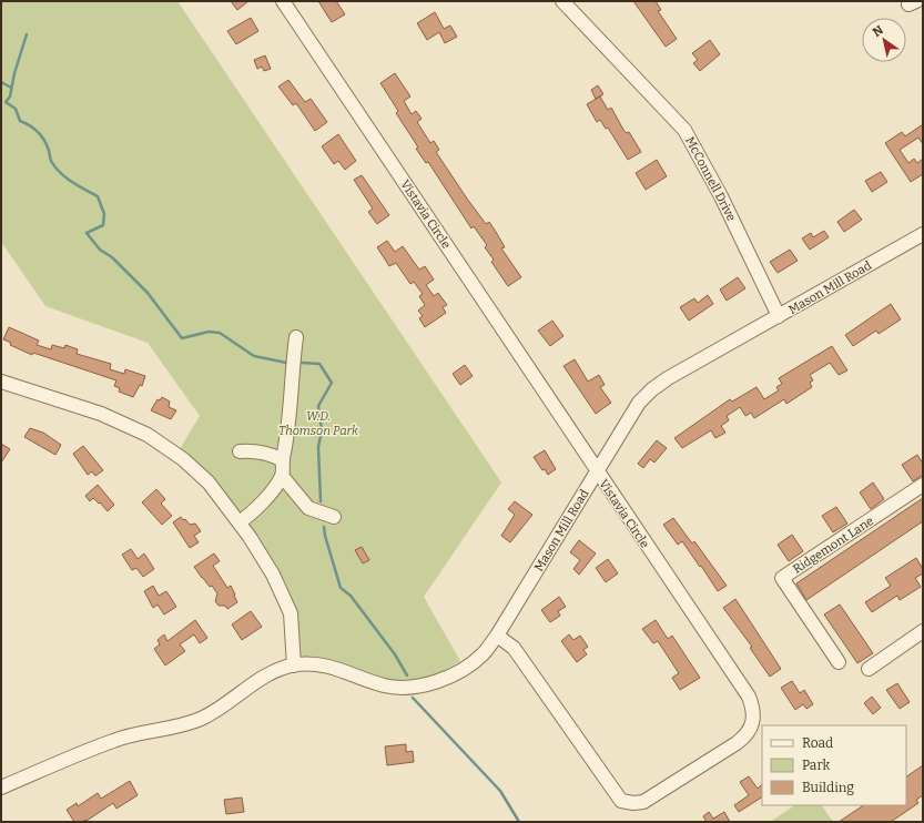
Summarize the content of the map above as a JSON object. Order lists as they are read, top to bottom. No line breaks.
{"streets":{"street":["McConnell Drive","Vistavia Circle","Mason Mill Road","Ridgemont Lane"]},"crossings":[["McConnell Drive","Mason Mill Road"],["Vistavia Circle","Mason Mill Road"]],"parks":["W.D. Thomson Park"],"legend":["Road","Park","Building"],"north":"top left"}
